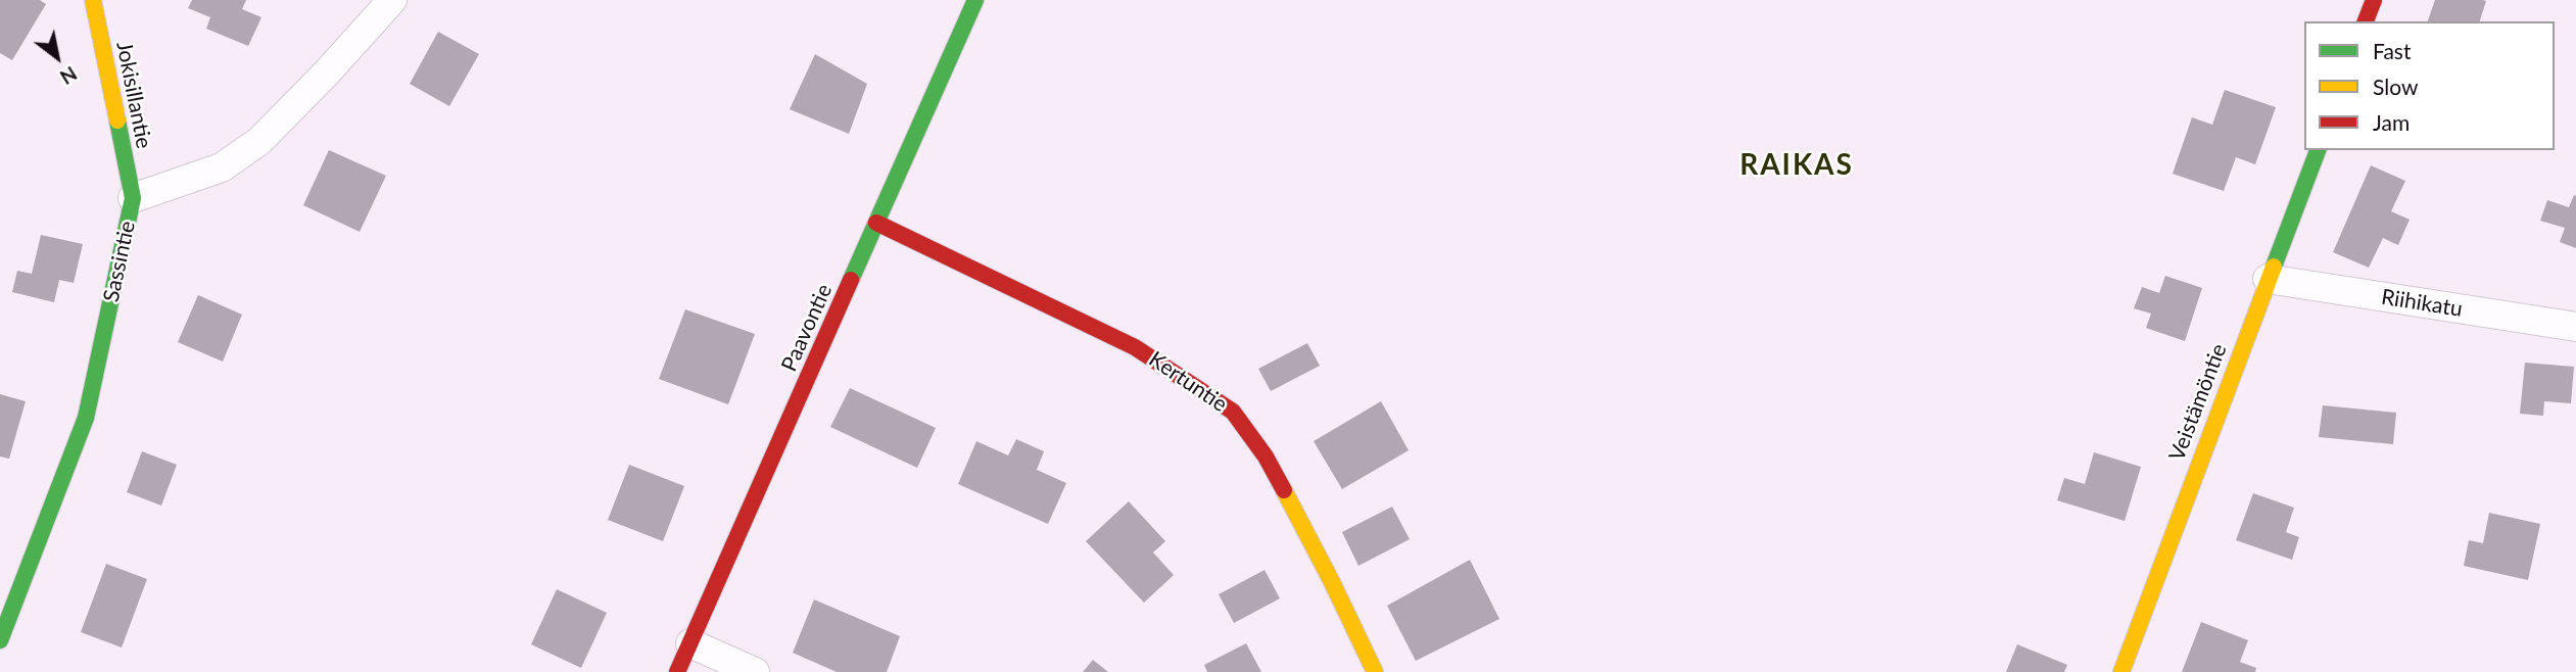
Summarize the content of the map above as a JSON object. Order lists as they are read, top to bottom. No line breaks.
{"streets":{"street":["Jokisillantie","Sassintie","Riihikatu","Paavontie","Kertuntie","Veistämöntie"]},"crossings":[["Jokisillantie","Sassintie"],["Riihikatu","Veistämöntie"],["Paavontie","Kertuntie"]],"districts":["RAIKAS"],"legend":["Fast","Slow","Jam"],"north":"bottom right"}
